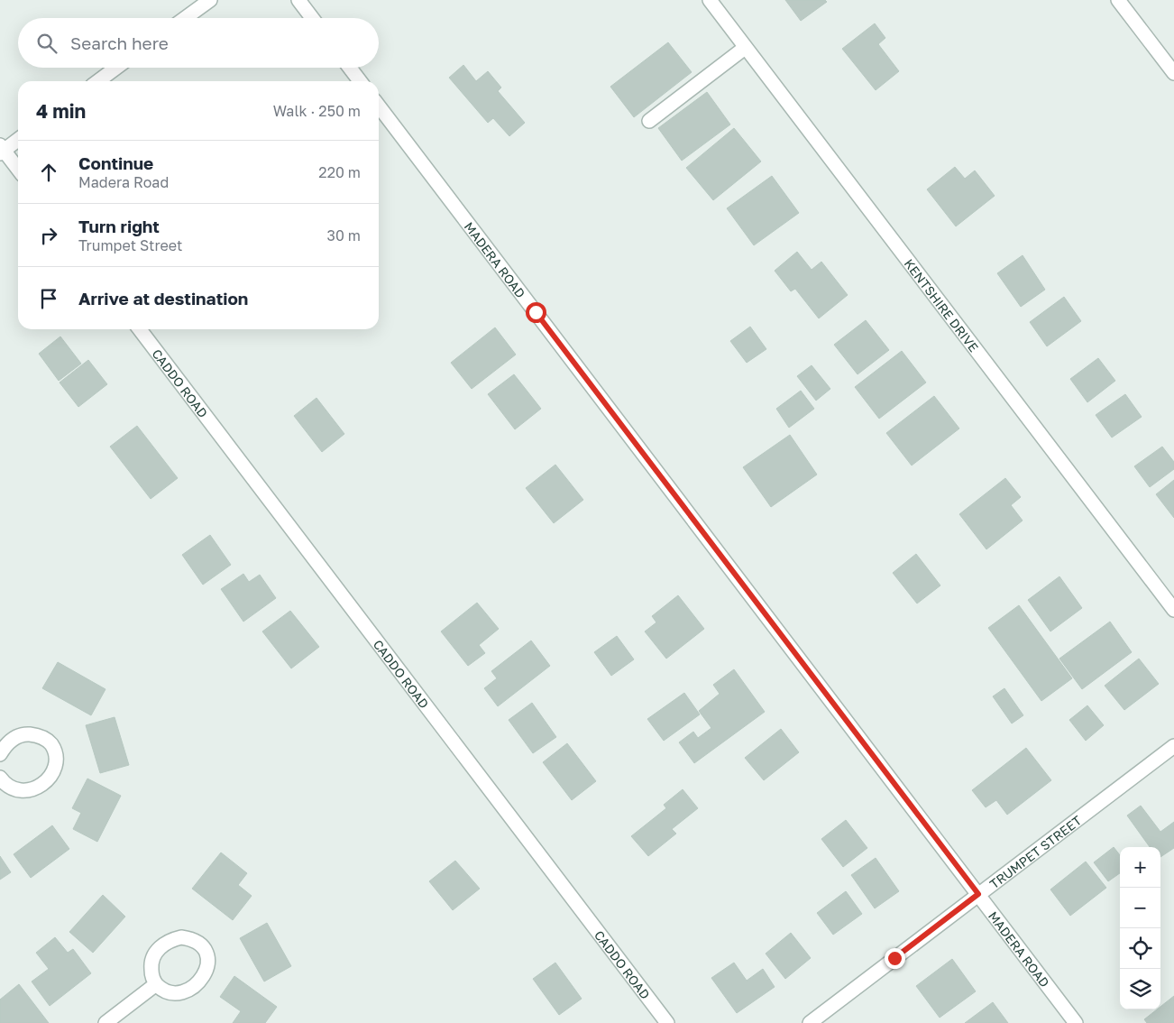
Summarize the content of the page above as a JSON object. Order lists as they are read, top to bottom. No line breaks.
{"streets":{"street":["MADERA ROAD","KENTSHIRE DRIVE","CADDO ROAD","TRUMPET STREET"]},"crossings":[["MADERA ROAD","TRUMPET STREET"]],"page":{"search":"Search here","heading":["4 min","Walk · 250 m"],"list":[["Continue","Madera Road","220 m"],["Turn right","Trumpet Street","30 m"],"Arrive at destination"],"map_buttons":["+","−"]}}
